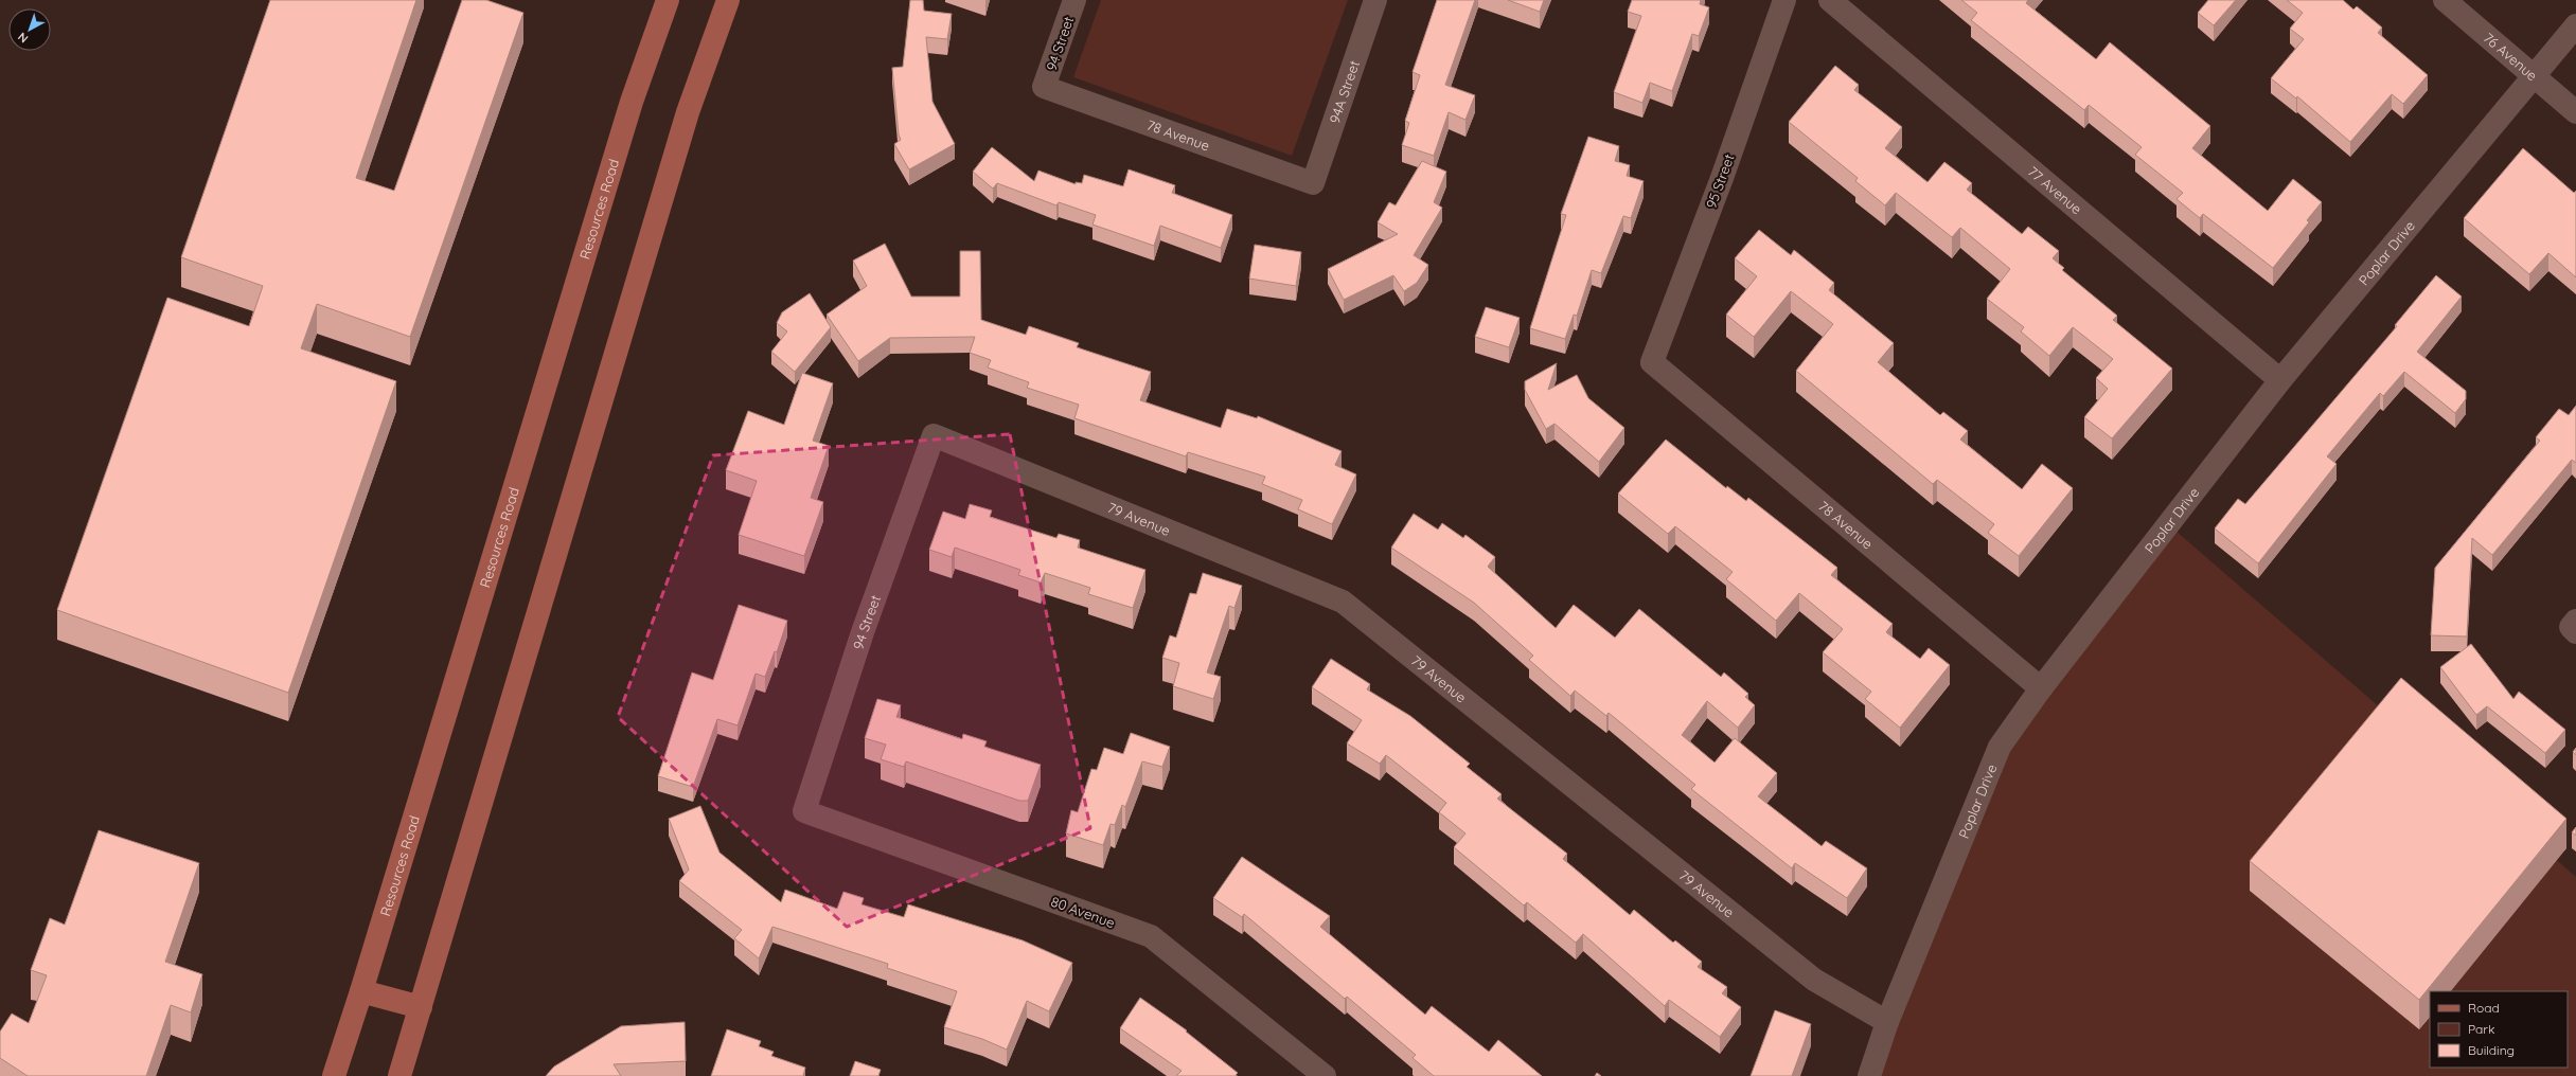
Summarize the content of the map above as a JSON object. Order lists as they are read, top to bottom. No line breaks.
{"streets":{"main road":["Resources Road"],"street":["94 Street","76 Avenue","94A Street","78 Avenue","95 Street","77 Avenue","Poplar Drive","79 Avenue","80 Avenue"]},"crossings":[["94 Street","78 Avenue"],["94 Street","79 Avenue"],["94 Street","80 Avenue"],["76 Avenue","Poplar Drive"],["94A Street","78 Avenue"],["78 Avenue","95 Street"],["78 Avenue","Poplar Drive"],["77 Avenue","Poplar Drive"],["Poplar Drive","79 Avenue"]],"legend":["Road","Park","Building"],"north":"bottom left"}
